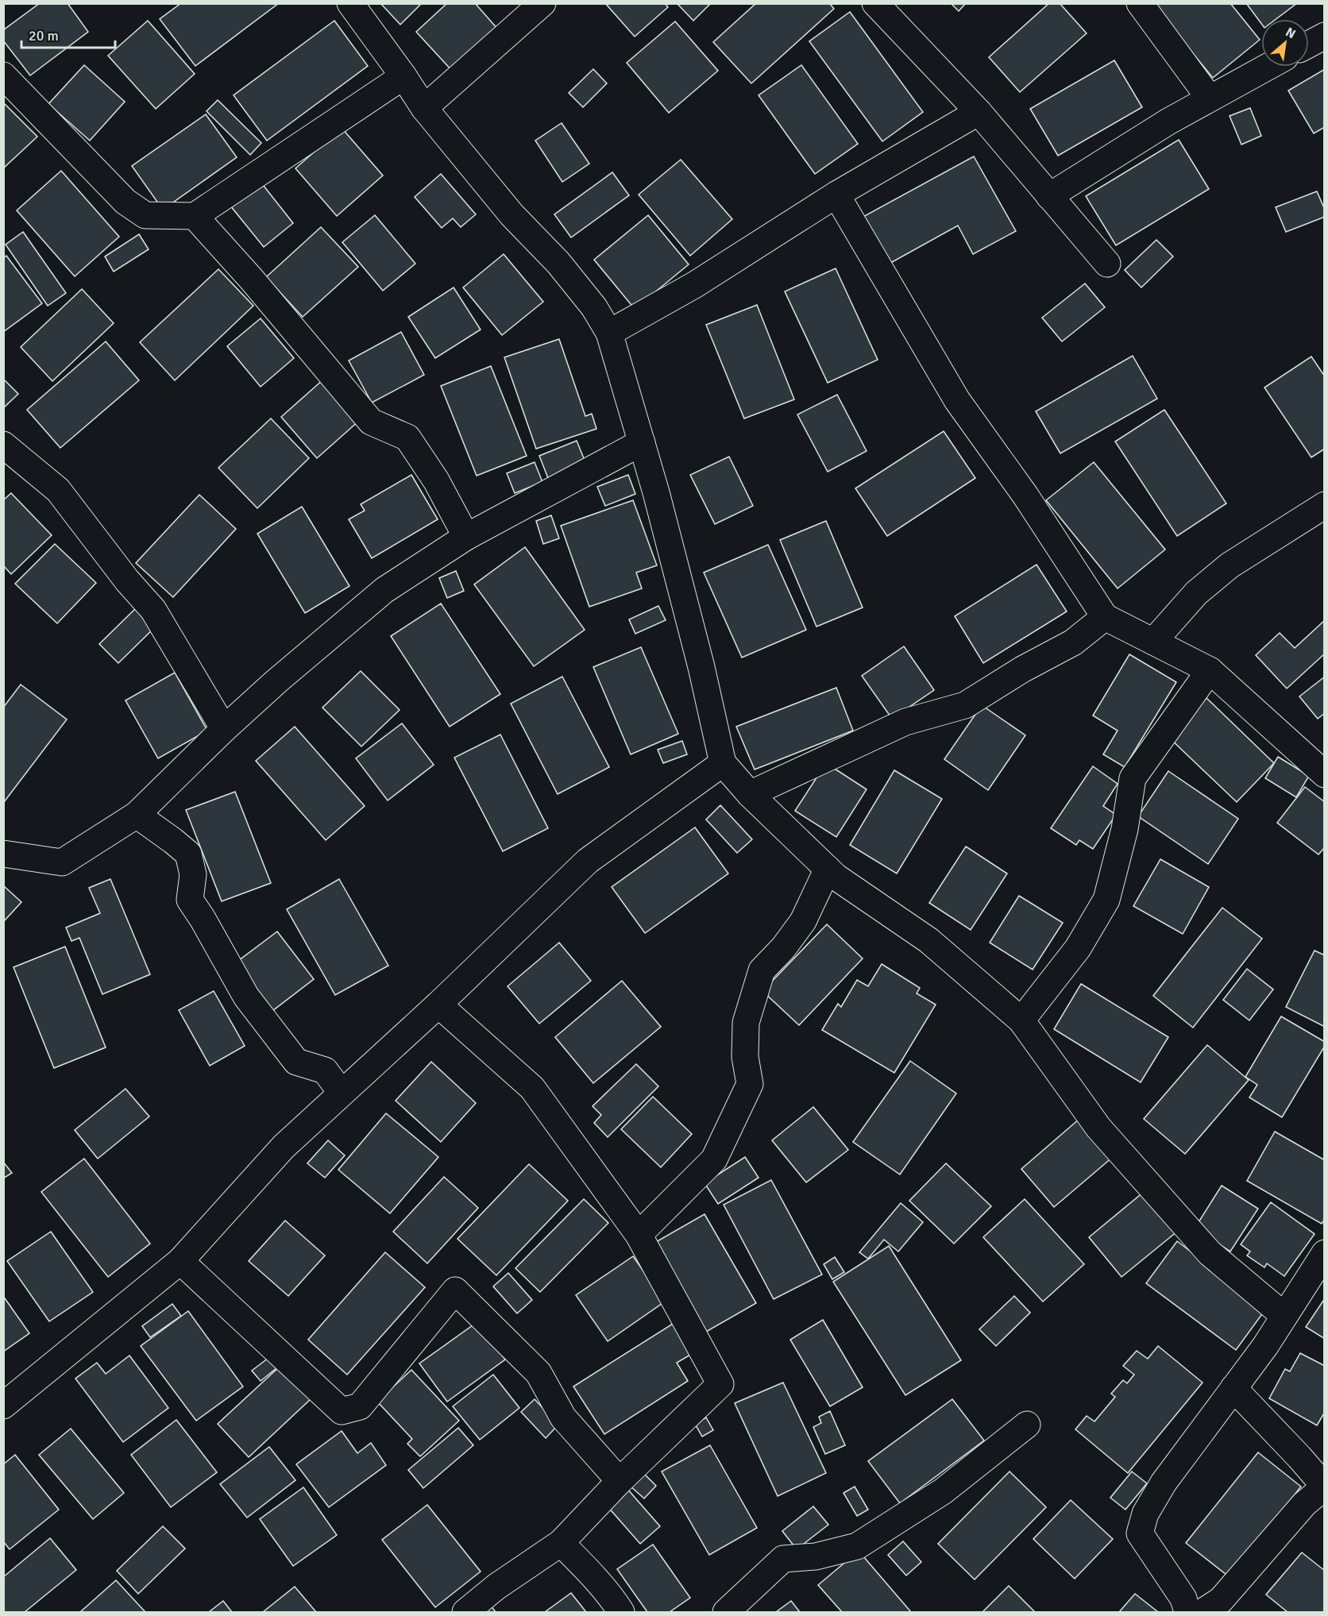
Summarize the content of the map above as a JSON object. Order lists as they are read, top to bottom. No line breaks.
{"scale_bar":"20 m","north":"top right"}
